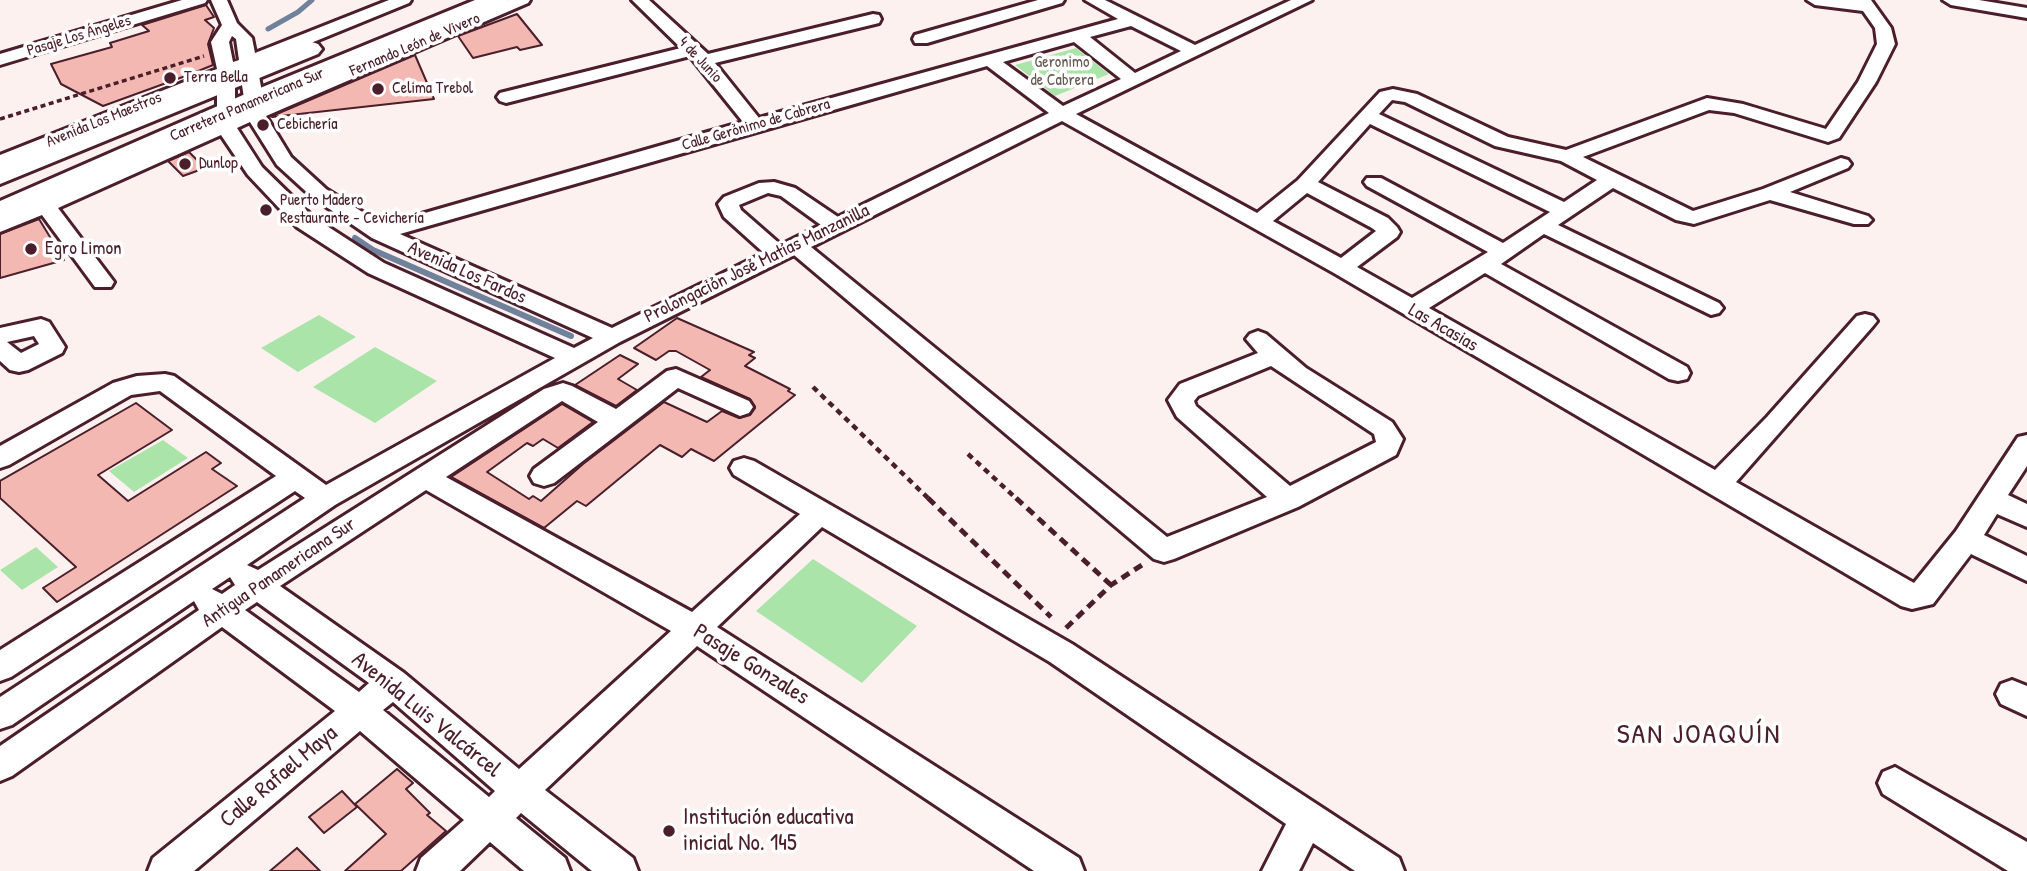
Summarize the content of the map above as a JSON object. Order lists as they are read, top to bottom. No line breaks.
{"streets":{"highway":["Carretera Panamericana Sur"],"street":["Pasaje Los Ángeles","Fernando León de Vivero","4 de Junio","Avenida Los Maestros","Calle Gerónimo de Cabrera","Prolongación José Matías Manzanilla","Avenida Los Fardos","Las Acasias","Antigua Panamericana Sur","Pasaje Gonzales","Avenida Luis Valcárcel","Calle Rafael Maya"]},"crossings":[["Fernando León de Vivero","Carretera Panamericana Sur"],["Fernando León de Vivero","Avenida Los Fardos"],["4 de Junio","Calle Gerónimo de Cabrera"],["Carretera Panamericana Sur","Avenida Los Maestros"],["Carretera Panamericana Sur","Avenida Los Fardos"],["Calle Gerónimo de Cabrera","Avenida Los Fardos"],["Calle Gerónimo de Cabrera","Las Acasias"],["Prolongación José Matías Manzanilla","Avenida Los Fardos"],["Prolongación José Matías Manzanilla","Las Acasias"],["Prolongación José Matías Manzanilla","Avenida Luis Valcárcel"],["Antigua Panamericana Sur","Pasaje Gonzales"],["Antigua Panamericana Sur","Avenida Luis Valcárcel"],["Avenida Luis Valcárcel","Calle Rafael Maya"]],"districts":["SAN JOAQUÍN"],"parks":["Geronimo de Cabrera"],"places":["Terra Bella","Celima Trebol","Cebichería","Dunlop","Puerto Madero Restaurante - Cevichería","Egro Limon","Institución educativa inicial No. 145"]}
